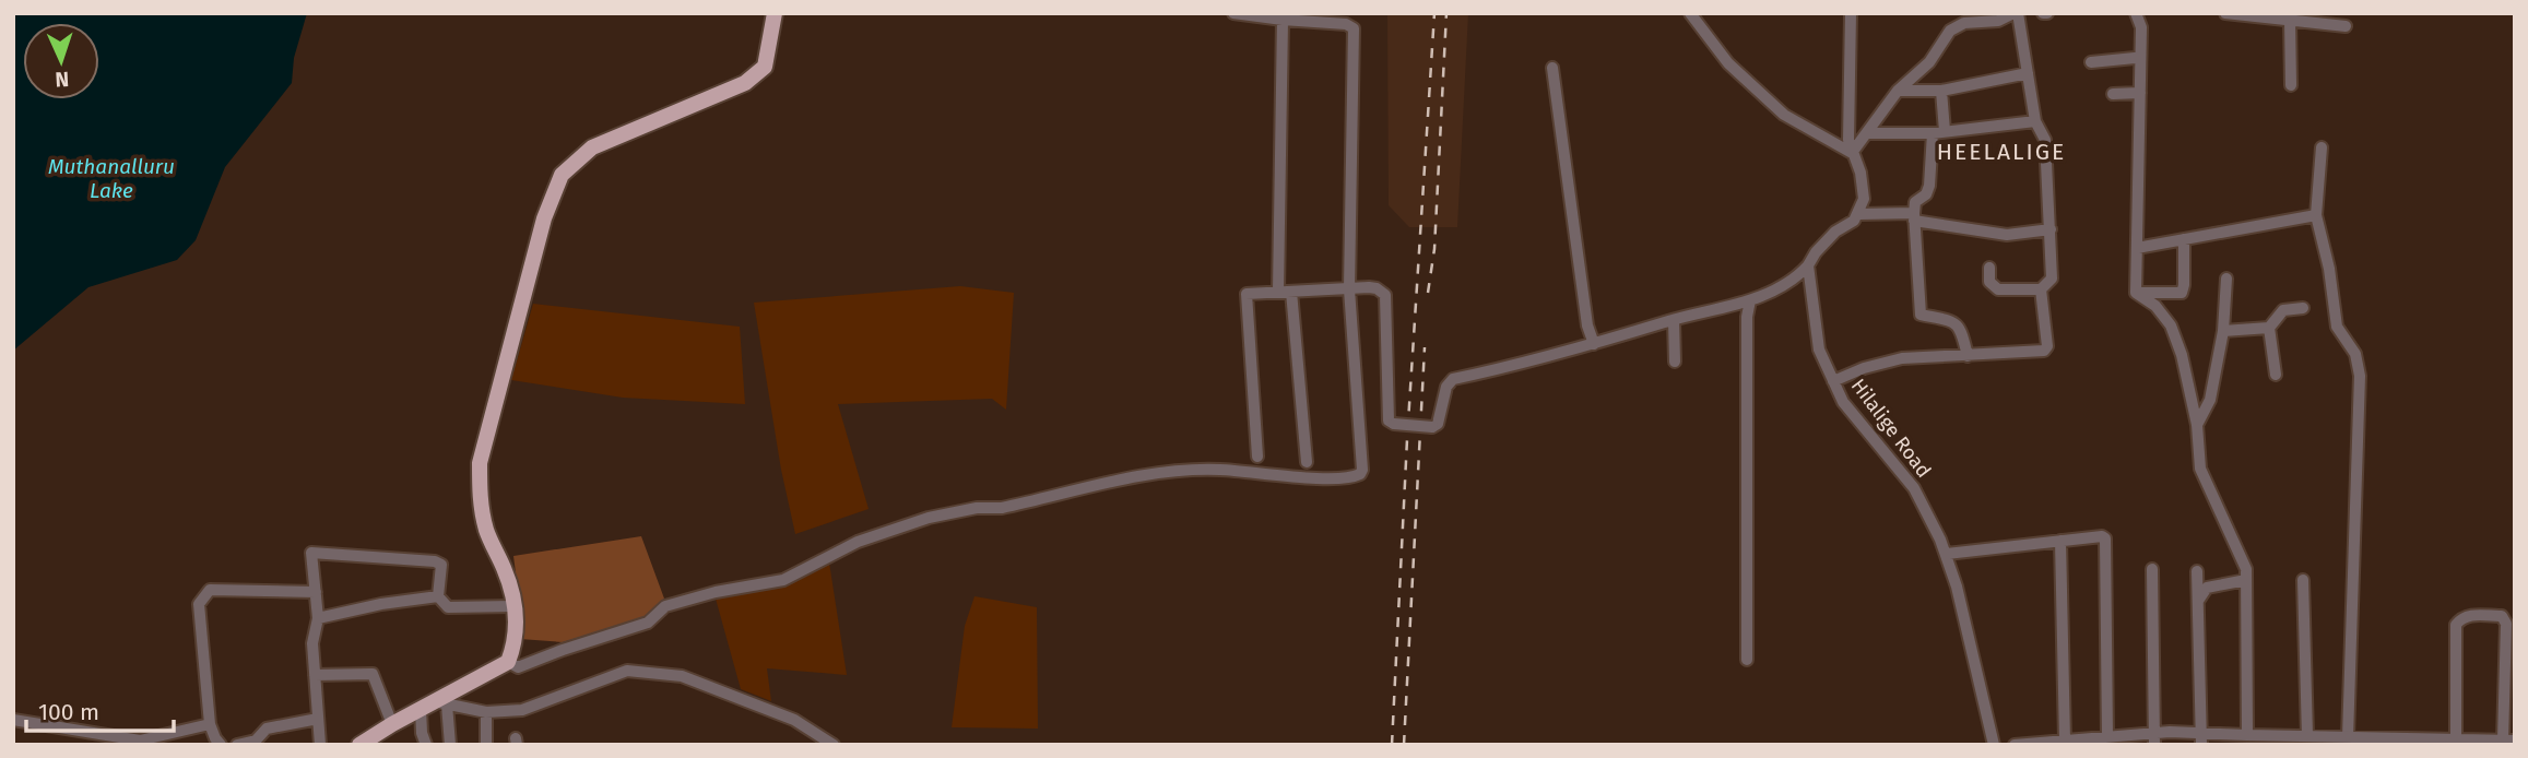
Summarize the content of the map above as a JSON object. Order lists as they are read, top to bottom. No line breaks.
{"streets":{"street":["Hilalige Road"]},"districts":["HEELALIGE"],"water":["Muthanalluru Lake"],"scale_bar":"100 m","north":"bottom"}
